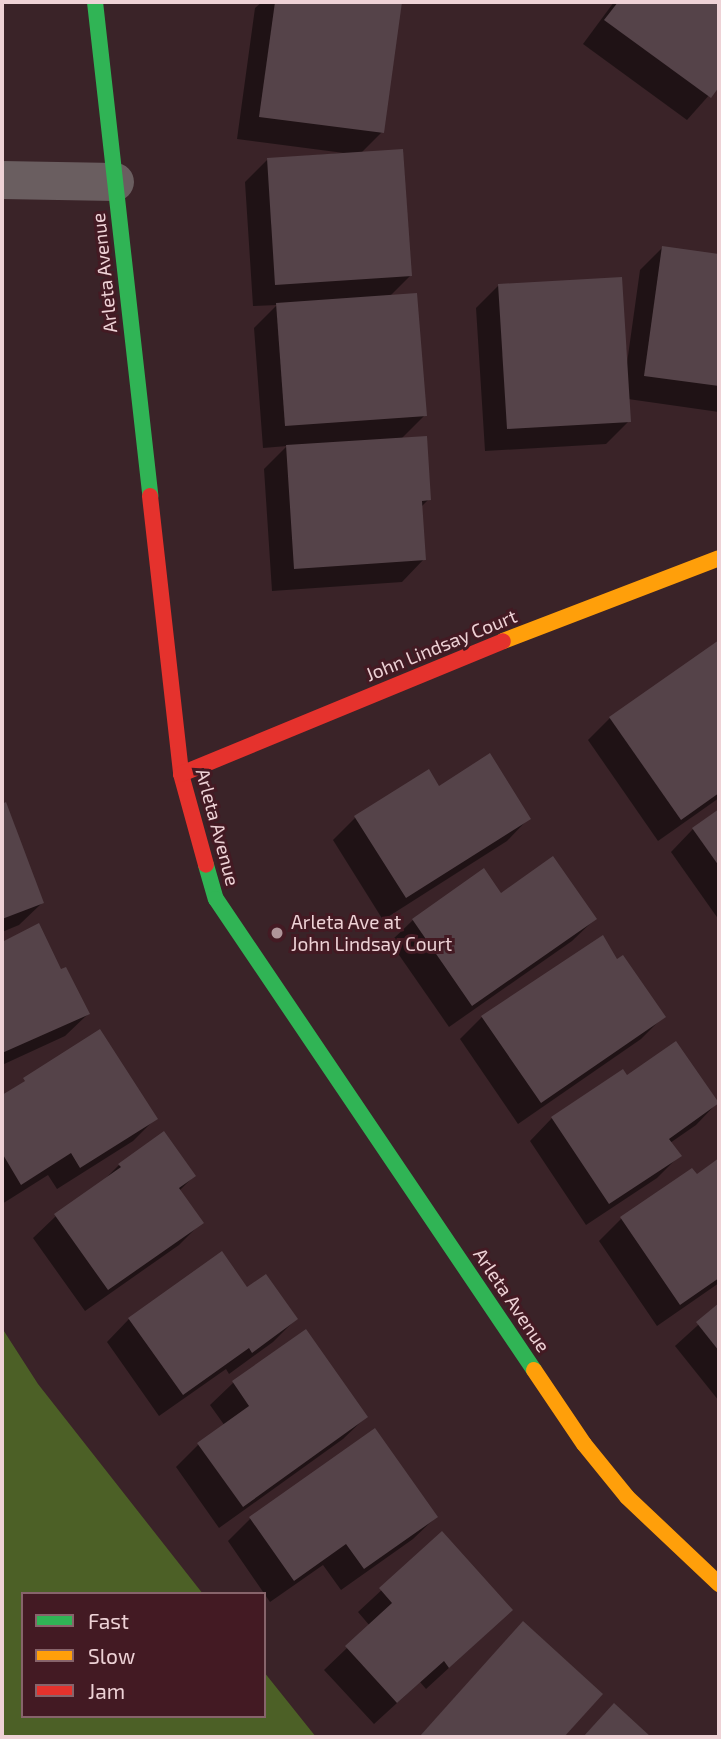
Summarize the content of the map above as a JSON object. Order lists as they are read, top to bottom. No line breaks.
{"streets":{"street":["Arleta Avenue","John Lindsay Court"]},"crossings":[["Arleta Avenue","John Lindsay Court"]],"places":["Arleta Ave at John Lindsay Court"],"legend":["Fast","Slow","Jam"]}
